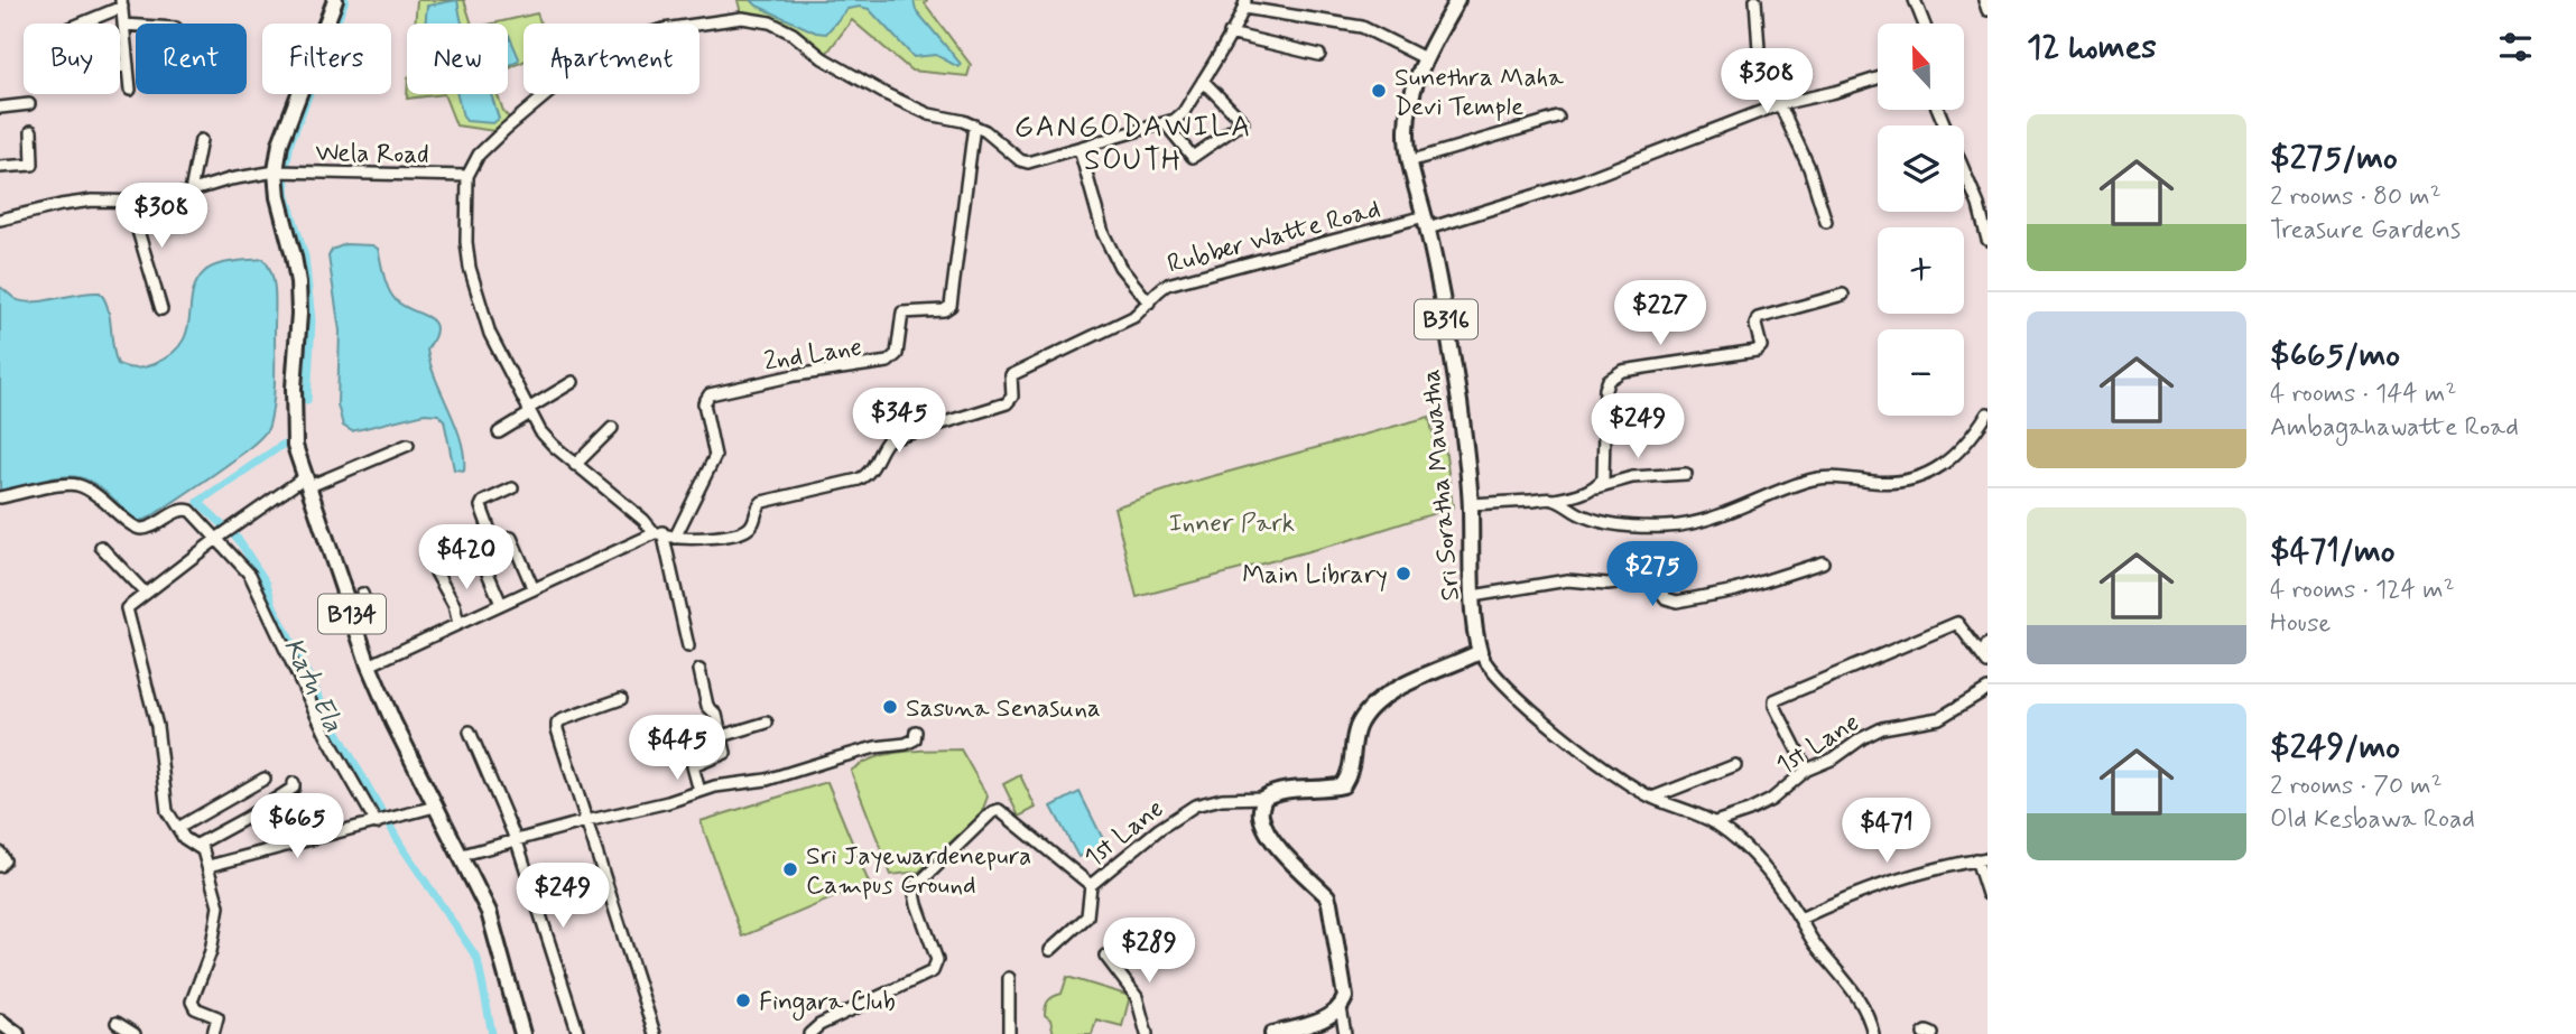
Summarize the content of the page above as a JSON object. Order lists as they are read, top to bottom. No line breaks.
{"streets":{"main road":["B316","Sri Soratha Mawatha","B134"],"street":["Wela Road","Rubber Watte Road","2nd Lane","1st Lane"]},"crossings":[["Wela Road","B134"],["Rubber Watte Road","2nd Lane"],["Rubber Watte Road","Sri Soratha Mawatha"]],"districts":["GANGODAWILA SOUTH"],"water":["Katu Ela"],"parks":["Inner Park"],"places":["Sunethra Maha Devi Temple","Main Library","Sasuna Senasuna","Sri Jayewardenepura Campus Ground","Fingara Club"],"north":"top","page":{"heading":"12 homes","map_buttons":["+","−"],"chip":["Buy","Rent","Filters","New","Apartment"],"price":["$308","$308","$227","$345","$249","$420","$275","$445","$665","$471","$249","$289"],"list":[{"name":"$275/mo","note":"2 rooms · 80 m² · Treasure Gardens"},{"name":"$665/mo","note":"4 rooms · 144 m² · Ambagahawatte Road"},{"name":"$471/mo","note":"4 rooms · 124 m² · House"},{"name":"$249/mo","note":"2 rooms · 70 m² · Old Kesbawa Road"}]}}
